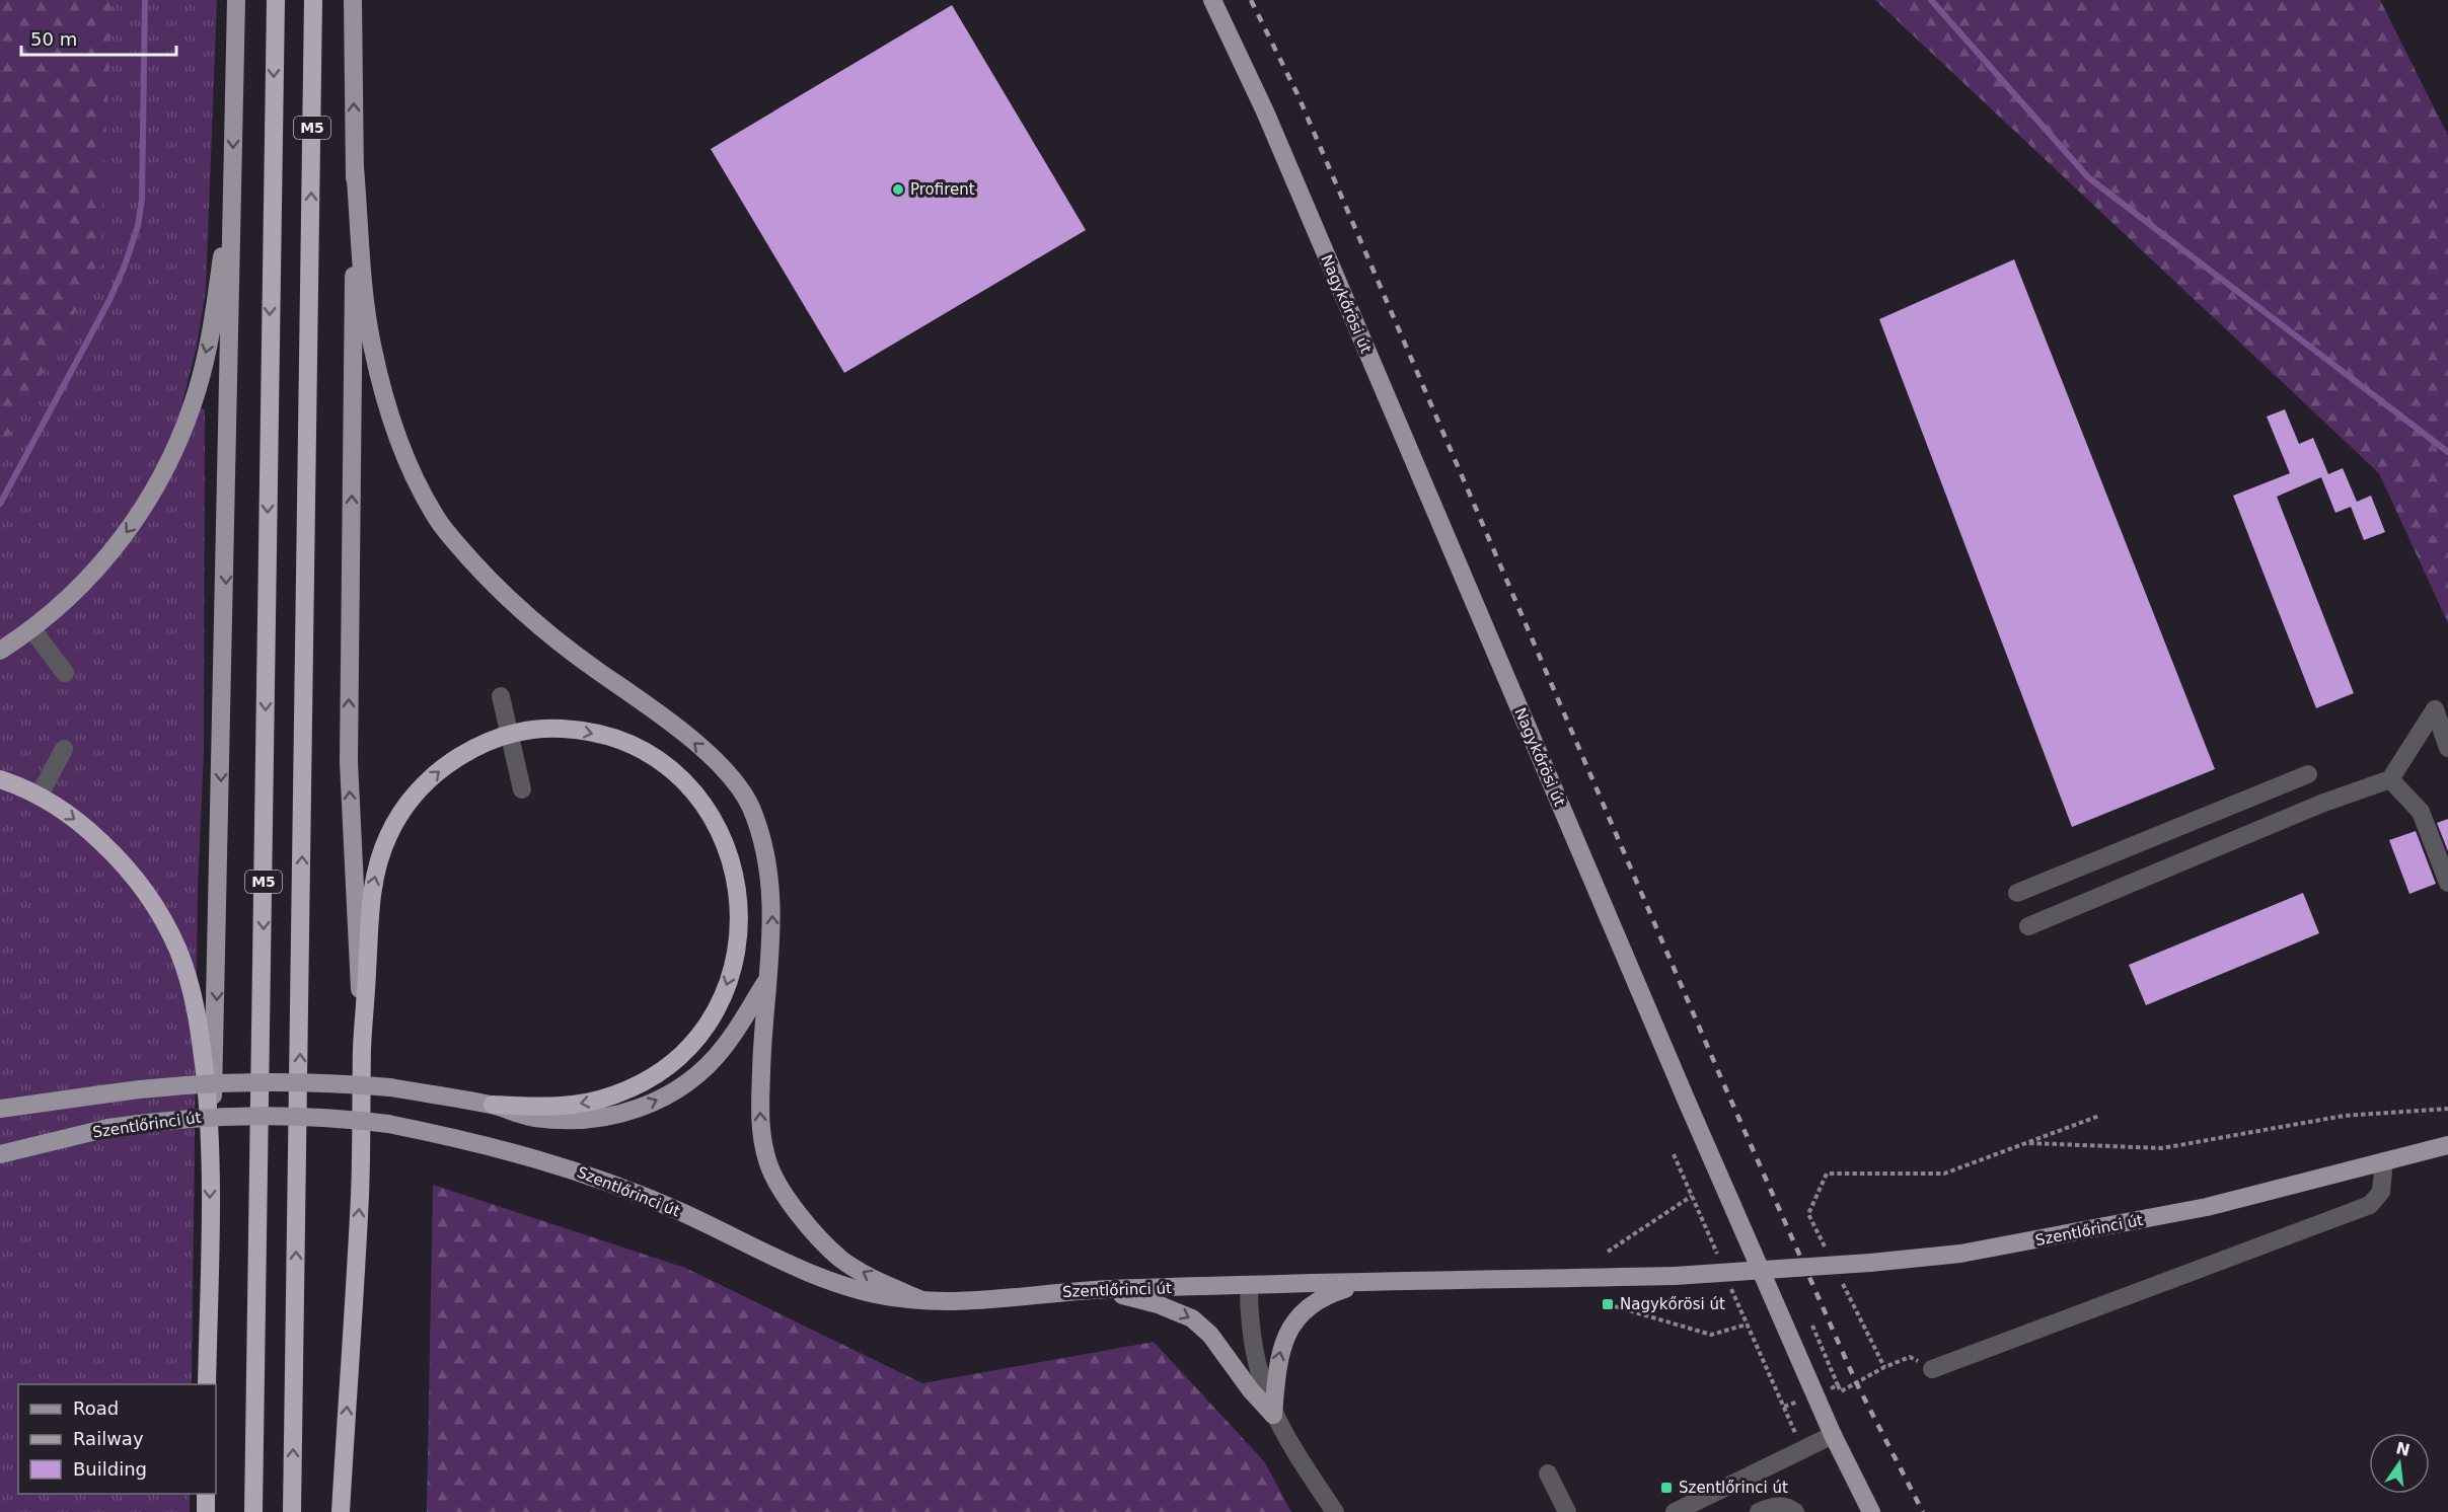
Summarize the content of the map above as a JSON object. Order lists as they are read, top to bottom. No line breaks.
{"streets":{"highway":["M5"],"main road":["Nagykőrösi út","Szentlőrinci út"]},"places":{"other":["Profirent"],"transit":["Nagykőrösi út","Szentlőrinci út"]},"legend":["Road","Railway","Building"],"scale_bar":"50 m","north":"top"}
